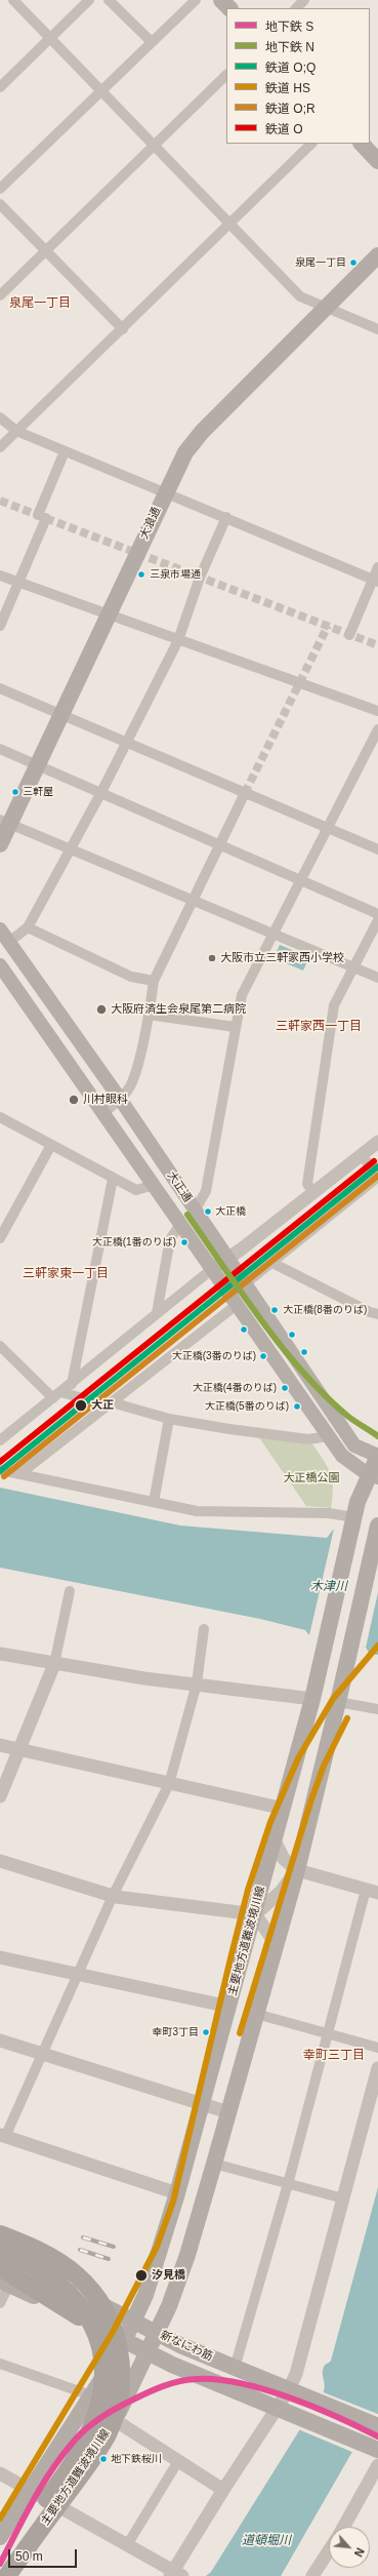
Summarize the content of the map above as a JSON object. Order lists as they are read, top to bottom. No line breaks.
{"streets":{"main road":["大浪通","大正通","主要地方道難波境川線","新なにわ筋"]},"crossings":[["大正通","主要地方道難波境川線"],["主要地方道難波境川線","新なにわ筋"]],"districts":["泉尾一丁目","三軒家西一丁目","三軒家東一丁目","幸町三丁目"],"water":["木津川","道頓堀川"],"parks":["大正橋公園"],"places":["泉尾一丁目","三泉市場通","三軒屋","大阪市立三軒家西小学校","大阪府済生会泉尾第二病院","川村眼科","大正橋","大正橋(1番のりば)","大正橋(8番のりば)","大正橋(3番のりば)","大正橋(4番のりば)","大正","大正橋(5番のりば)","幸町3丁目","汐見橋","地下鉄桜川"],"lines":["rail line O","rail line O;Q","rail line O;R","metro line N","rail line HS","metro line S"],"legend":["地下鉄 S","地下鉄 N","鉄道 O;Q","鉄道 HS","鉄道 O;R","鉄道 O"],"scale_bar":"50 m","north":"bottom right"}
